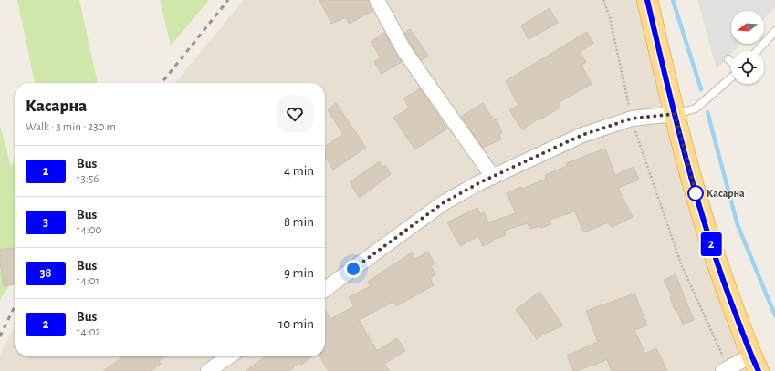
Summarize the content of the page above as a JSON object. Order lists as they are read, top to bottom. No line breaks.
{"places":["Касарна"],"lines":["bus line 2"],"north":"left","page":{"on_map":"2","heading":["Касарна","Walk · 3 min · 230 m"],"list":[{"mark":"2","name":"Bus","note":"13:56","value":"4 min"},{"mark":"3","name":"Bus","note":"14:00","value":"8 min"},{"mark":"38","name":"Bus","note":"14:01","value":"9 min"},{"mark":"2","name":"Bus","note":"14:02","value":"10 min"}]}}
